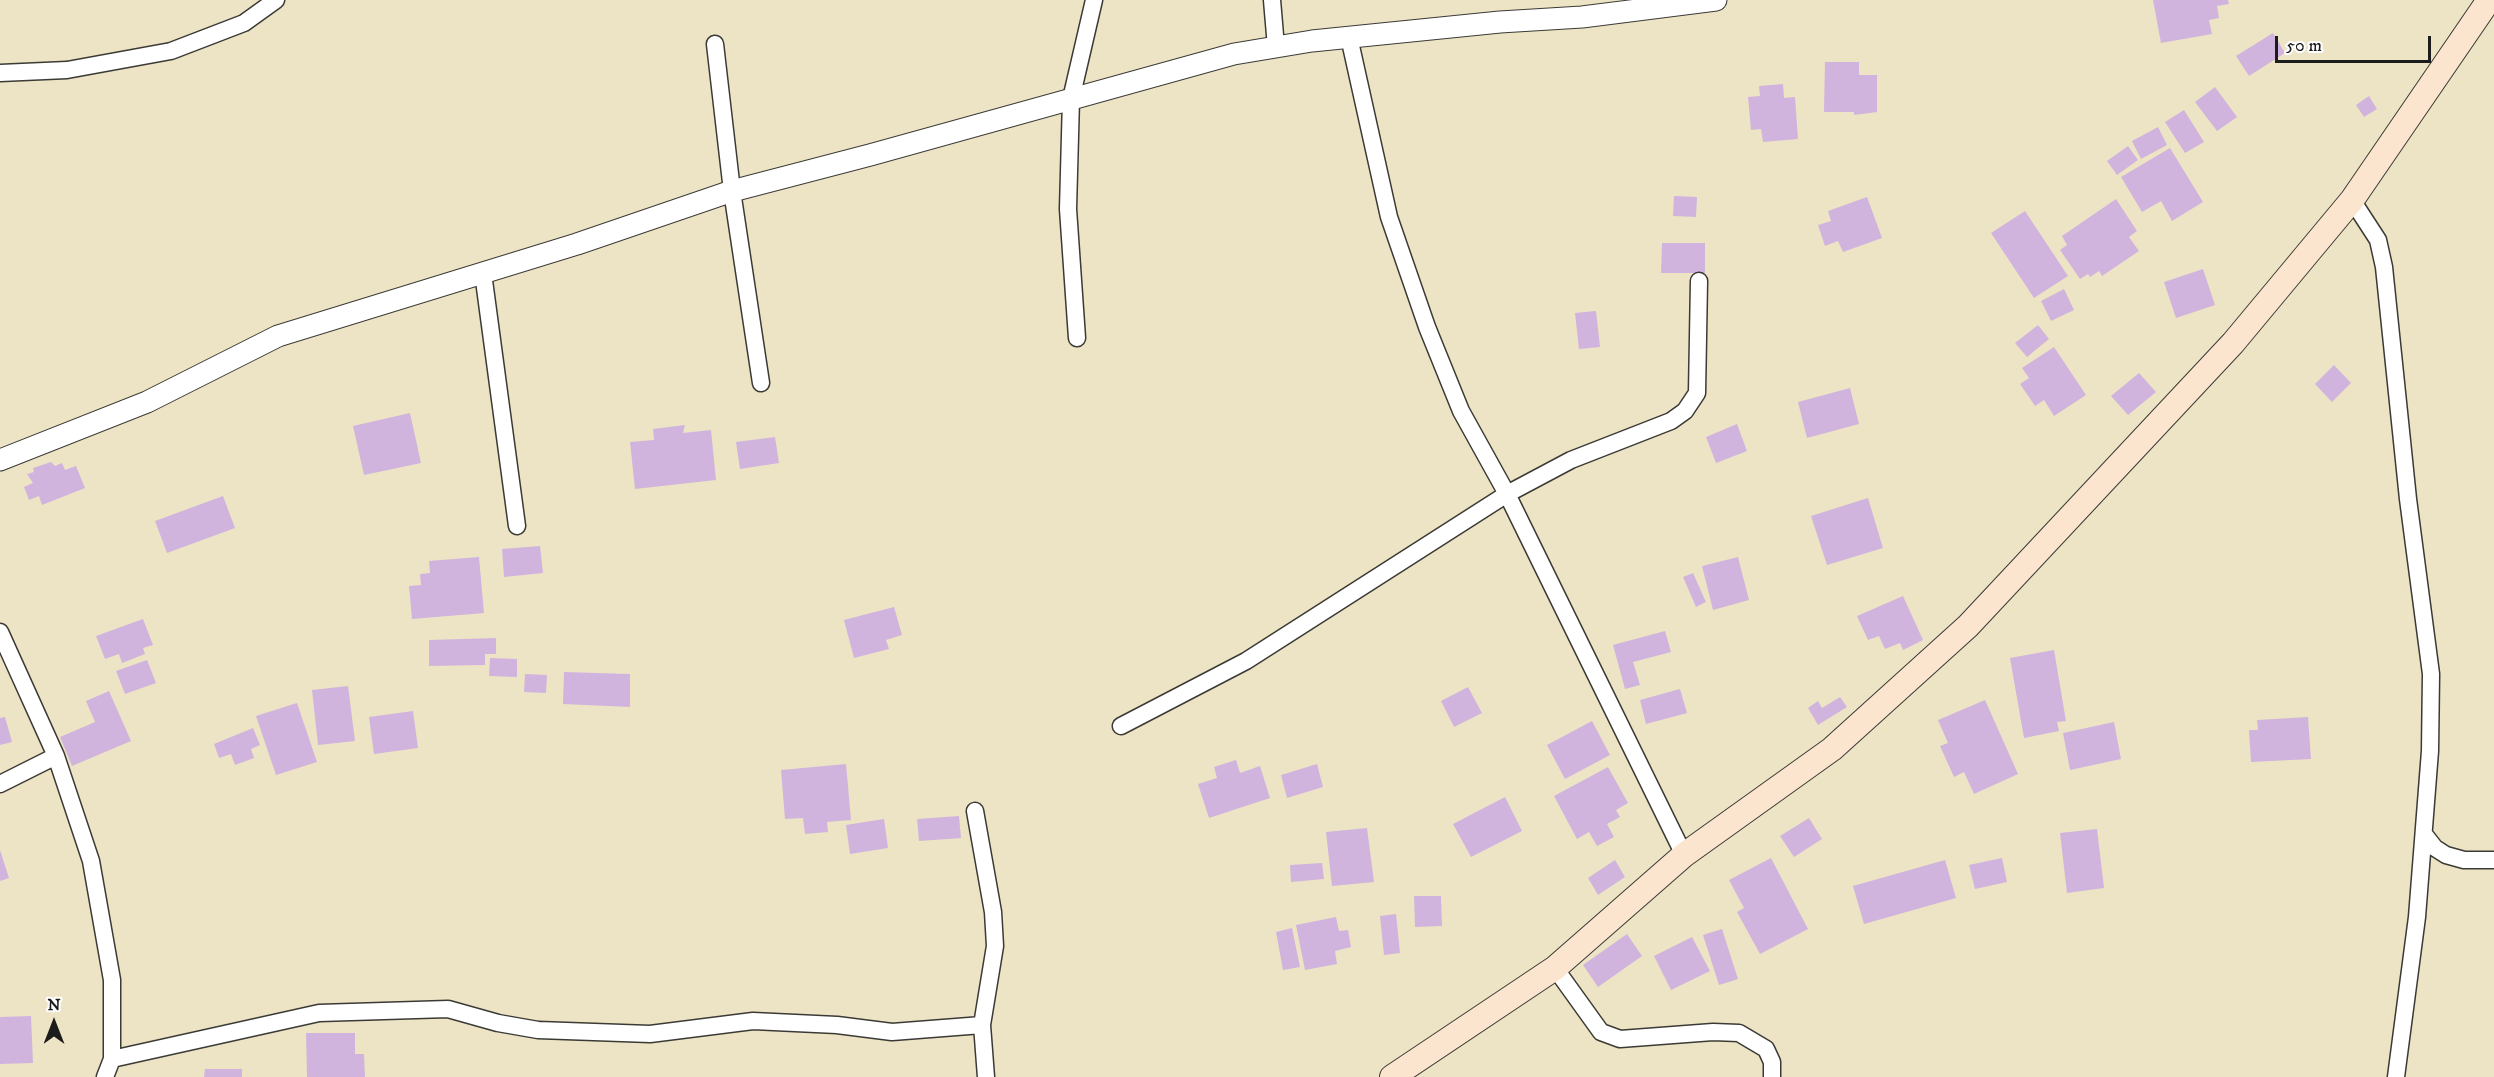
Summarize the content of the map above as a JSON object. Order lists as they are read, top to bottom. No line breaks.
{"scale_bar":"50 m","north":"top"}
